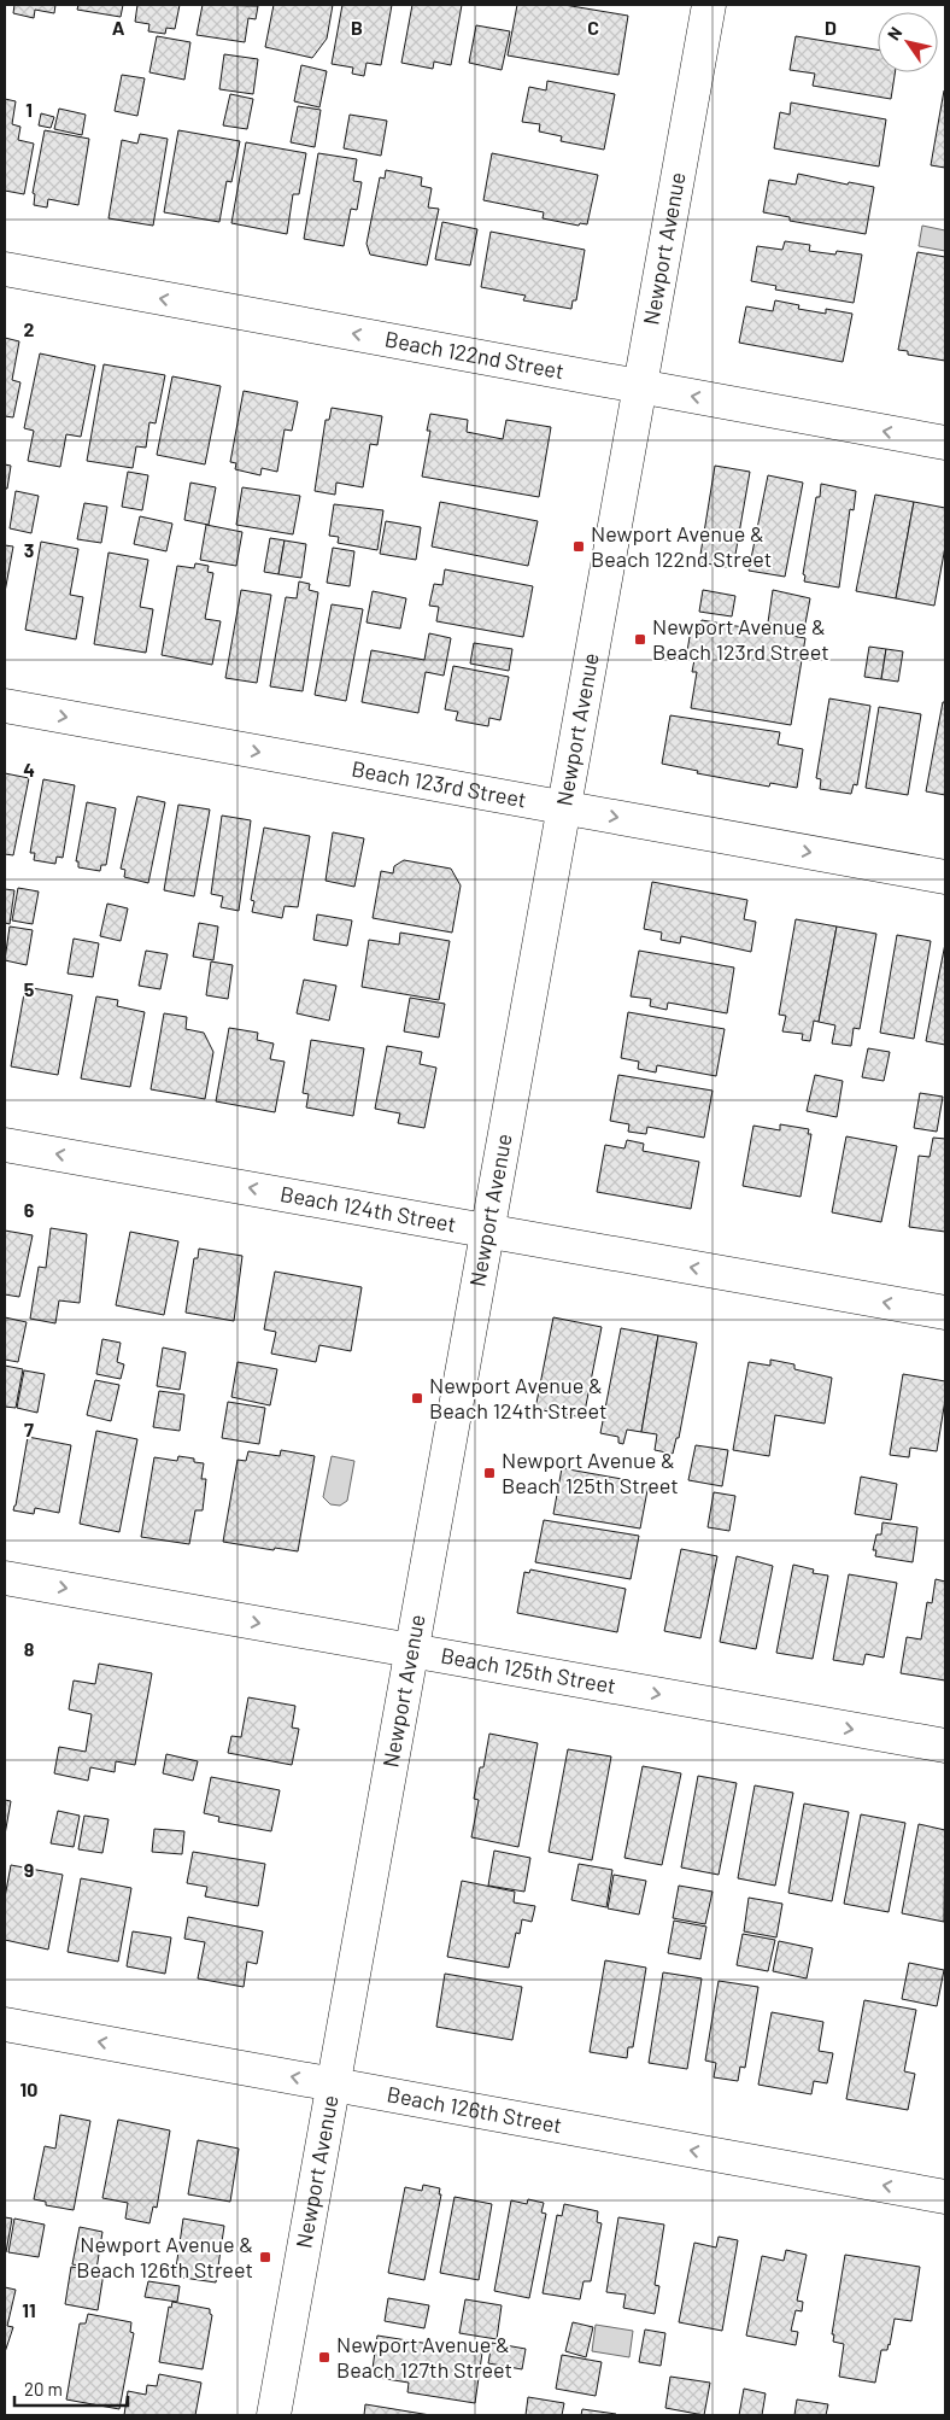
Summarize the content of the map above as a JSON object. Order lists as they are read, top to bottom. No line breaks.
{"streets":{"street":["Newport Avenue","Beach 122nd Street","Beach 123rd Street","Beach 124th Street","Beach 125th Street","Beach 126th Street"]},"crossings":[["Newport Avenue","Beach 122nd Street"],["Newport Avenue","Beach 123rd Street"],["Newport Avenue","Beach 124th Street"],["Newport Avenue","Beach 125th Street"],["Newport Avenue","Beach 126th Street"]],"one_way":["Beach 122nd Street","Beach 123rd Street","Beach 124th Street","Beach 125th Street","Beach 126th Street"],"places":{"transit":["Newport Avenue & Beach 122nd Street","Newport Avenue & Beach 123rd Street","Newport Avenue & Beach 124th Street","Newport Avenue & Beach 125th Street","Newport Avenue & Beach 126th Street","Newport Avenue & Beach 127th Street"]},"scale_bar":"20 m","north":"top left","grid":{"columns":["A","B","C","D"],"rows":["1","2","3","4","5","6","7","8","9","10","11"]}}
